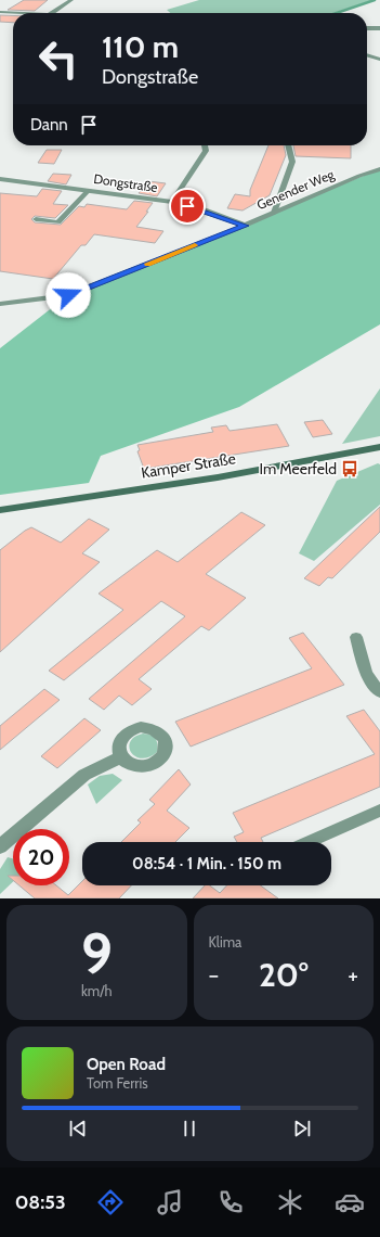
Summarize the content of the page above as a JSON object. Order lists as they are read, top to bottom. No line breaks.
{"streets":{"main road":["Kamper Straße"],"street":["Dongstraße","Genender Weg"]},"crossings":[["Dongstraße","Genender Weg"]],"places":{"bus stop":["Im Meerfeld"]},"page":{"turn":["110 m","Dongstraße"],"then":"Dann","limit":"20","trip":"08:54 · 1 Min. · 150 m","tile":[["9","km/h"],"Klima"],"heat":["−","20°","+"],"song":["Open Road","Tom Ferris"],"tabs":"08:53"}}
